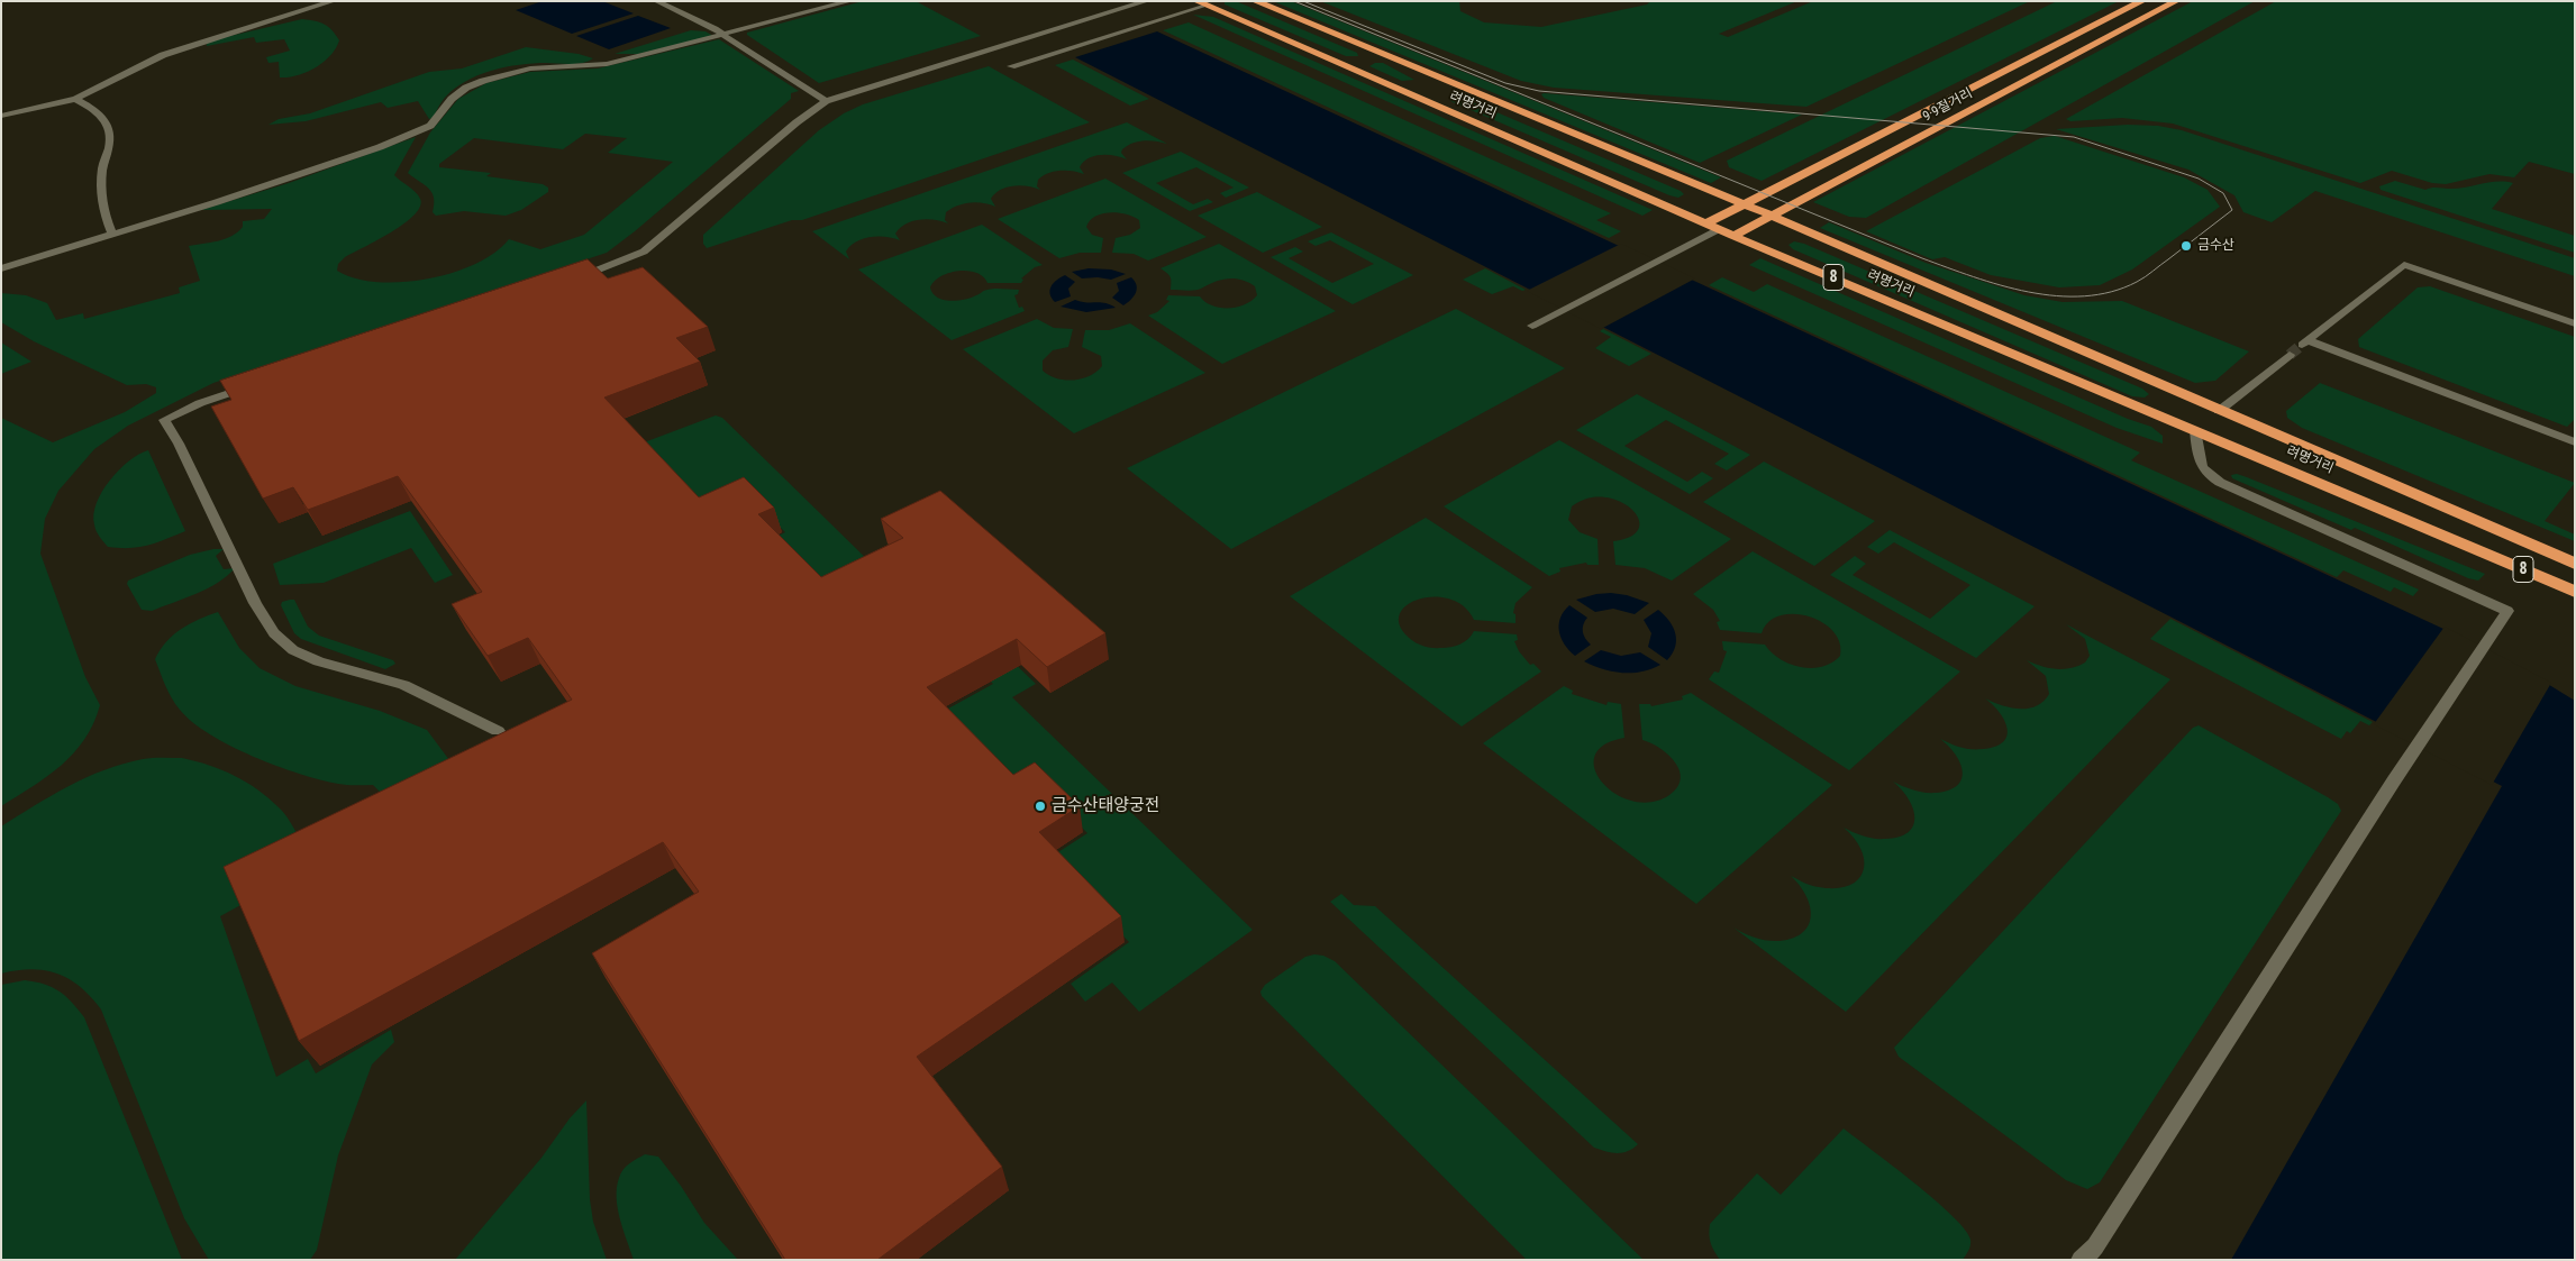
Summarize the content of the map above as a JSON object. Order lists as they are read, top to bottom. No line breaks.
{"streets":{"highway":["려명거리","9·9절거리","8"]},"crossings":[["려명거리","9·9절거리"]],"places":["금수산","금수산태양궁전"]}
